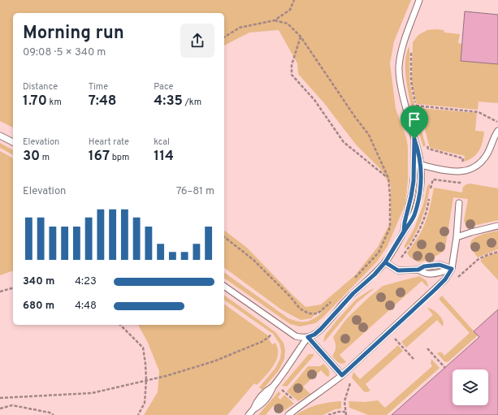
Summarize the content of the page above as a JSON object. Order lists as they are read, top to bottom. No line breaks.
{"page":{"heading":["Morning run","09:08 · 5 × 340 m"],"stats":[["Distance","1.70 km"],["Time","7:48"],["Pace","4:35 /km"],["Elevation","30 m"],["Heart rate","167 bpm"],["kcal","114"]],"chart":["Elevation","76–81 m"],"list":[{"name":"340 m","note":"4:23"},{"name":"680 m","note":"4:48"}]}}
